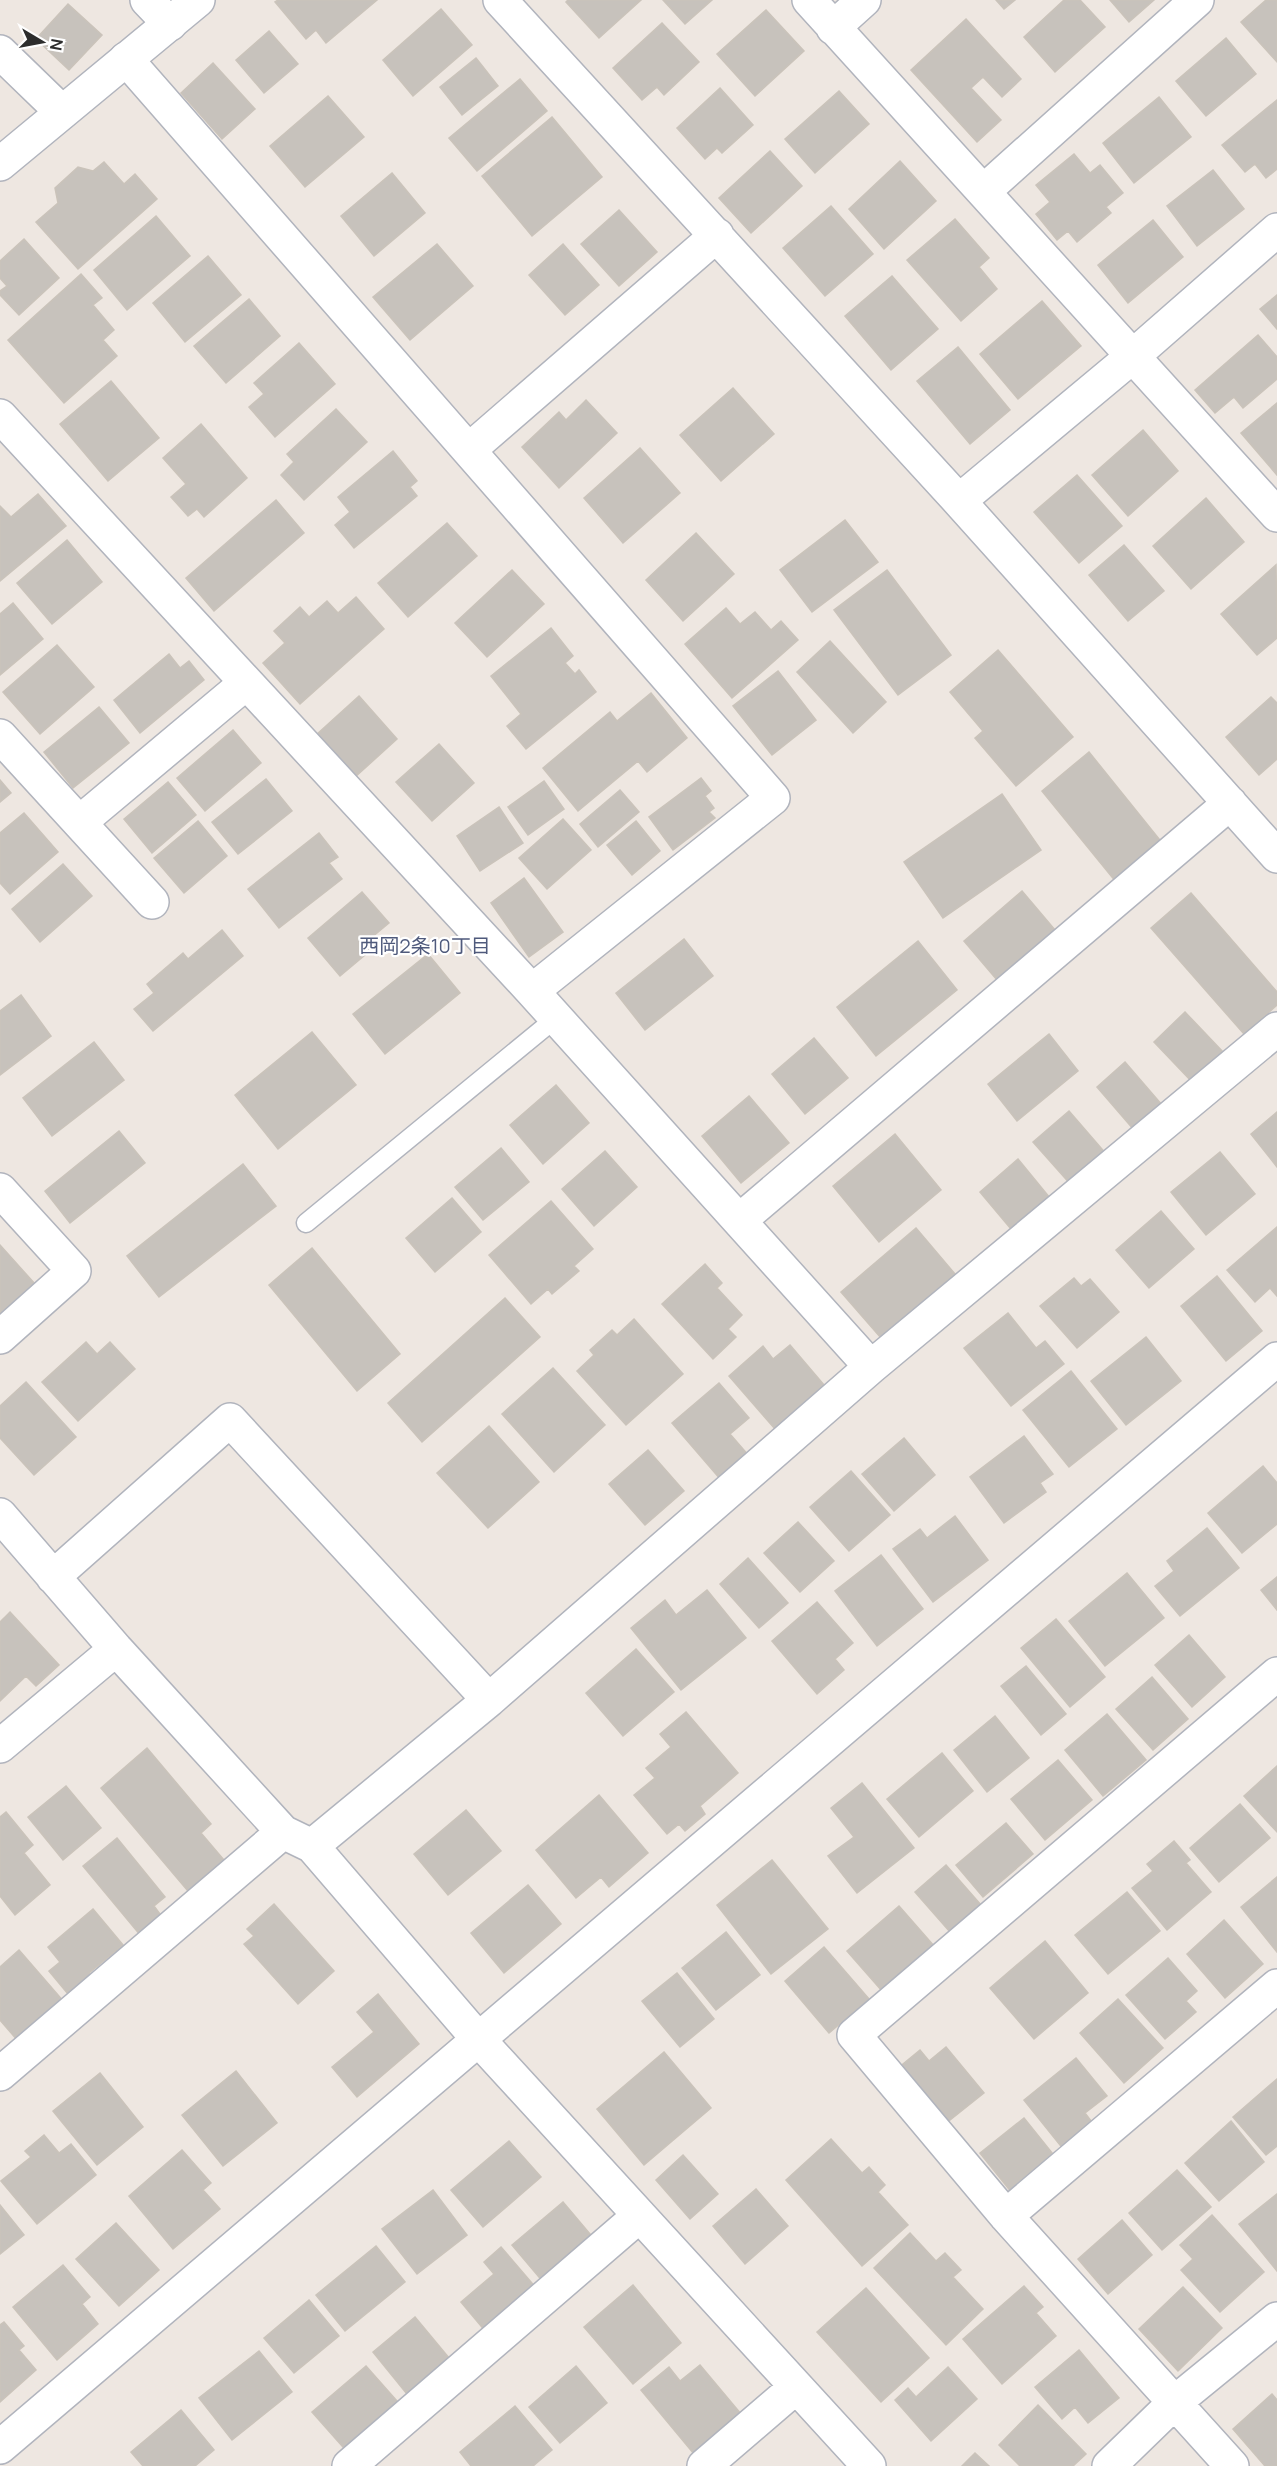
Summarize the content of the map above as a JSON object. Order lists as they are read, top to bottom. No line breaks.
{"districts":["西岡2条10丁目"],"north":"right"}
